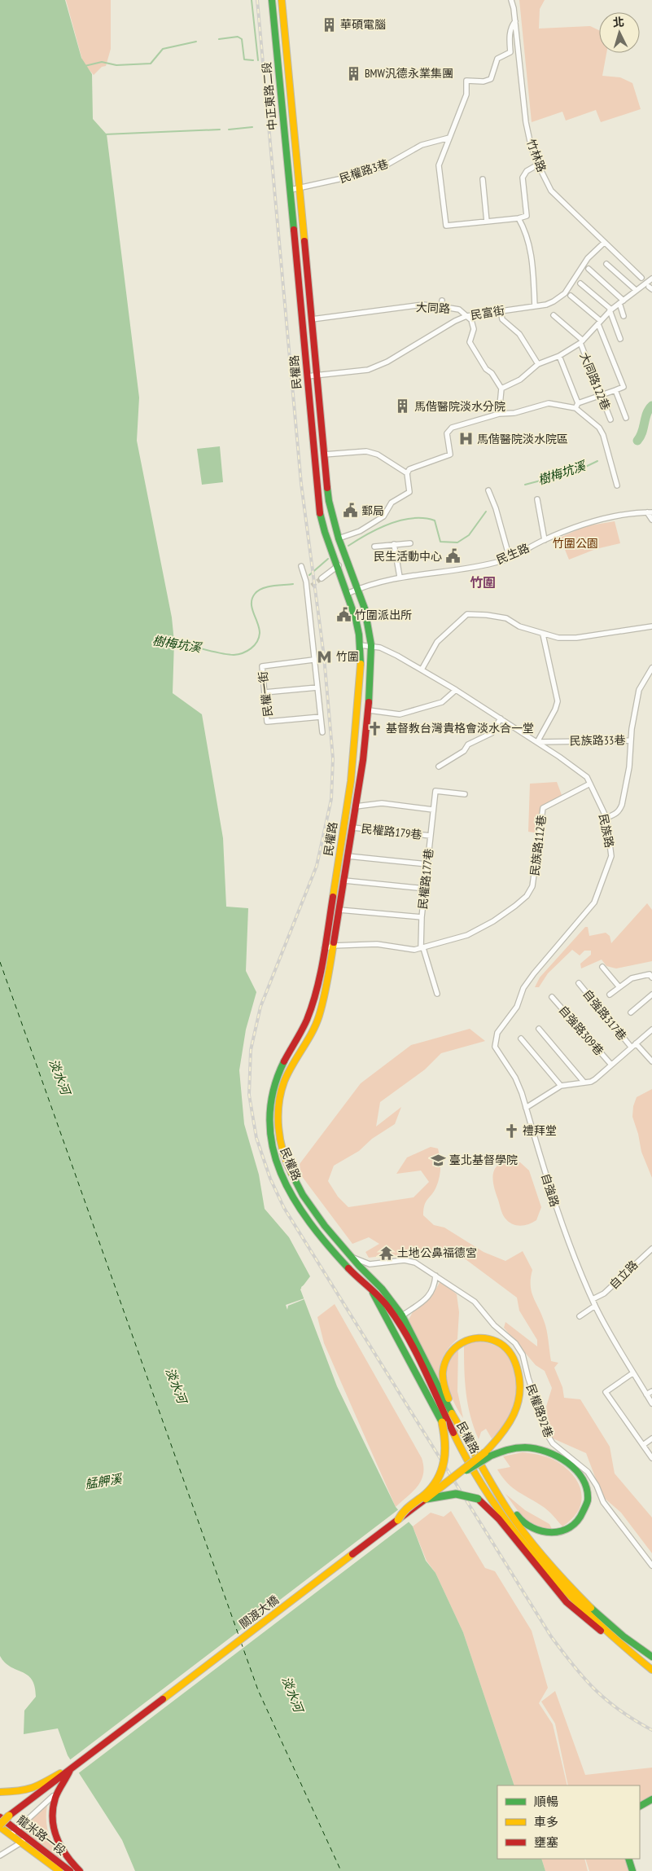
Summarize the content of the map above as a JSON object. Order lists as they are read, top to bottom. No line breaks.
{"streets":{"main road":["中正東路二段","民權路","關渡大橋","龍米路一段"],"street":["竹林路","民權路3巷","大同路","民富街","大同路122巷","民生路","民權一街","民族路33巷","民族路","民權路179巷","民族路112巷","民權路177巷","自強路317巷","自強路309巷","自強路","自立路","民權路92巷"]},"crossings":[["中正東路二段","民權路3巷"],["中正東路二段","民權路"],["竹林路","民富街"],["民權路3巷","民權路"],["大同路","民富街"],["大同路","民權路"],["民富街","民權路"],["民權路","民生路"],["民權路","民族路"],["民權路","民權路179巷"],["民權路","民權路92巷"],["民權路","關渡大橋"],["民族路33巷","民族路"],["民族路","民族路112巷"],["民族路","自強路"],["民權路179巷","民權路177巷"],["民族路112巷","民權路177巷"],["自強路","自立路"],["關渡大橋","龍米路一段"]],"districts":["竹圍"],"water":["樹梅坑溪","淡水河","艋舺溪"],"parks":["竹圍公園"],"places":{"building":["華碩電腦","BMW汎德永業集團","馬偕醫院淡水分院"],"hospital":["馬偕醫院淡水院區"],"public building":["郵局","民生活動中心","竹圍派出所"],"metro station":["竹圍"],"church":["基督教台灣貴格會淡水合一堂","禮拜堂"],"school or university":["臺北基督學院"],"temple":["土地公鼻福德宮"]},"legend":["順暢","車多","壅塞"],"north":"top"}
